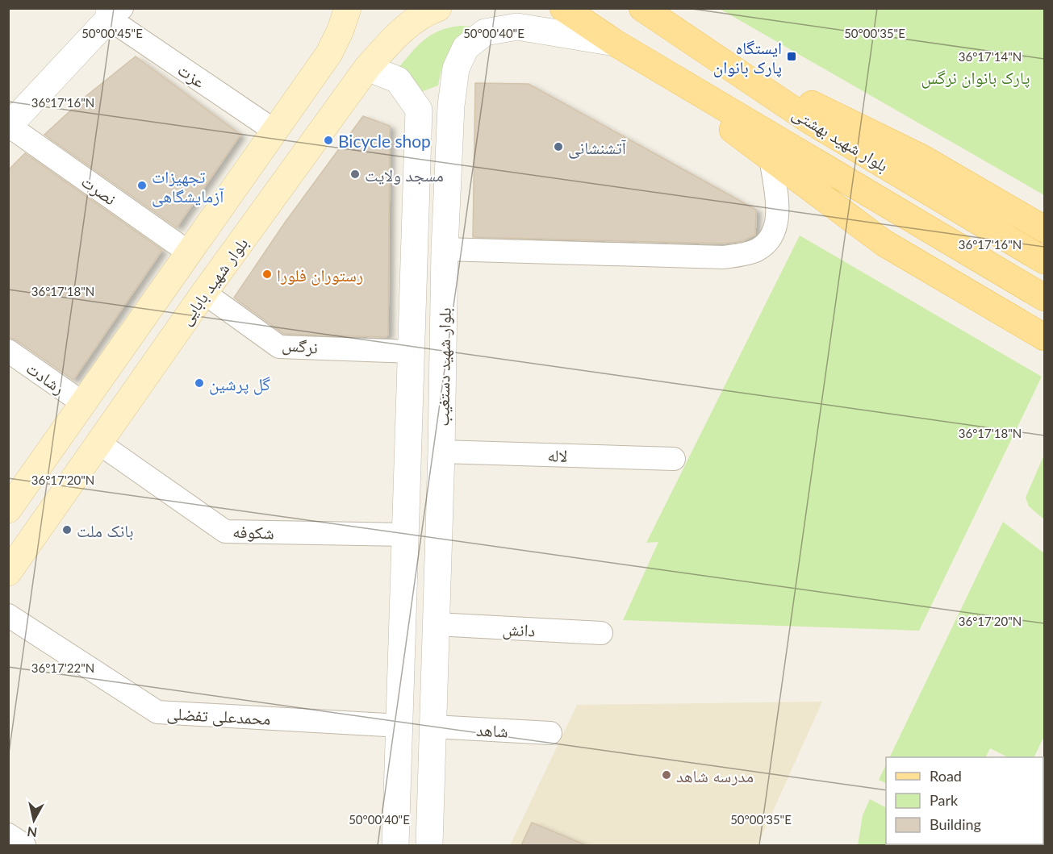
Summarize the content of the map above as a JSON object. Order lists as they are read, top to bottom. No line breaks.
{"streets":{"main road":["بلوار شهید بهشتی","بلوار شهید بابایی"],"street":["عزت","نصرت","نرگس","بلوار شهید دستغیب","رشادت","لاله","شکوفه","دانش","محمدعلی تفضلی","شاهد"]},"crossings":[["عزت","بلوار شهید بابایی"],["بلوار شهید بهشتی","بلوار شهید دستغیب"],["نصرت","بلوار شهید بابایی"],["بلوار شهید بابایی","نرگس"],["بلوار شهید بابایی","رشادت"],["بلوار شهید بابایی","شکوفه"],["نرگس","بلوار شهید دستغیب"],["بلوار شهید دستغیب","لاله"],["بلوار شهید دستغیب","شکوفه"],["بلوار شهید دستغیب","دانش"],["بلوار شهید دستغیب","محمدعلی تفضلی"],["بلوار شهید دستغیب","شاهد"]],"parks":["پارک بانوان نرگس"],"places":{"transit":["ایستگاه پارک بانوان"],"other":["Bicycle shop","آتشنشانی","مسجد ولایت","تجهیزات آزمایشگاهی","رستوران فلورا","گل پرشین","بانک ملت","مدرسه شاهد"]},"legend":["Road","Park","Building"],"north":"bottom","coordinates":["50°00'45\"E","50°00'40\"E","50°00'35\"E","36°17'14\"N","36°17'16\"N","36°17'18\"N","36°17'20\"N","36°17'22\"N"]}
